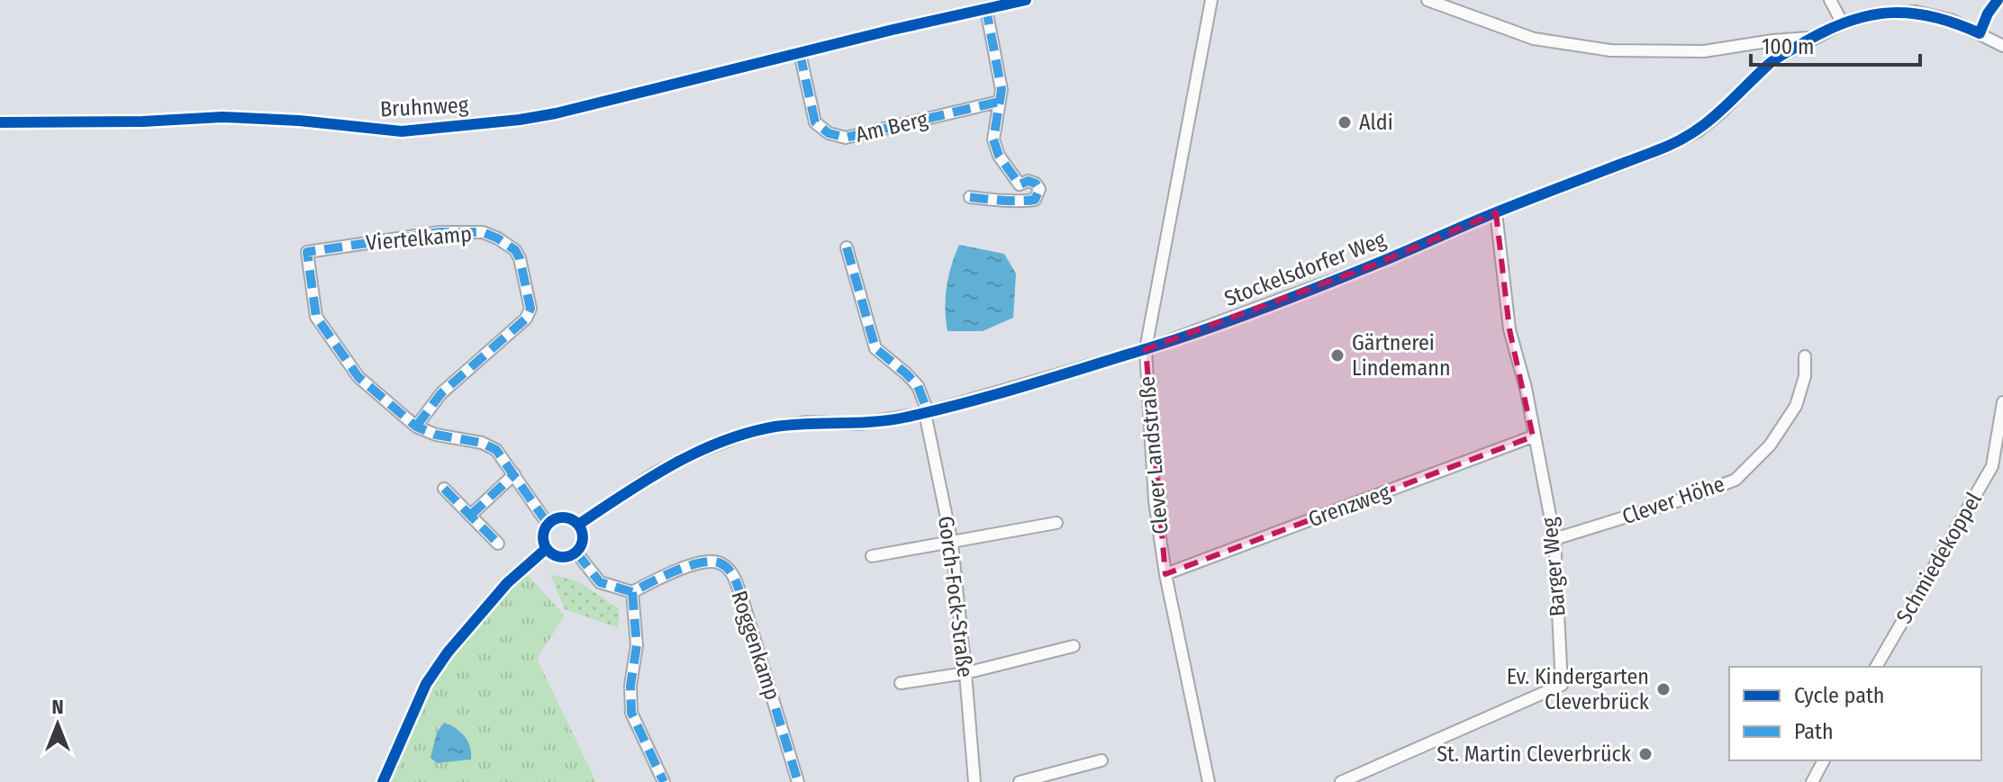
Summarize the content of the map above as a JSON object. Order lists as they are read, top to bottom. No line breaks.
{"streets":{"street":["Bruhnweg","Am Berg","Viertelkamp","Stockelsdorfer Weg","Clever Landstraße","Clever Höhe","Grenzweg","Schmiedekoppel","Barger Weg","Gorch-Fock-Straße","Roggenkamp"]},"crossings":[["Bruhnweg","Am Berg"],["Viertelkamp","Stockelsdorfer Weg"],["Stockelsdorfer Weg","Clever Landstraße"],["Stockelsdorfer Weg","Barger Weg"],["Stockelsdorfer Weg","Gorch-Fock-Straße"],["Clever Landstraße","Grenzweg"],["Clever Höhe","Barger Weg"],["Grenzweg","Barger Weg"]],"places":["Aldi","Gärtnerei Lindemann","Ev. Kindergarten Cleverbrück","St. Martin Cleverbrück"],"legend":["Cycle path","Path"],"scale_bar":"100 m","north":"top"}
